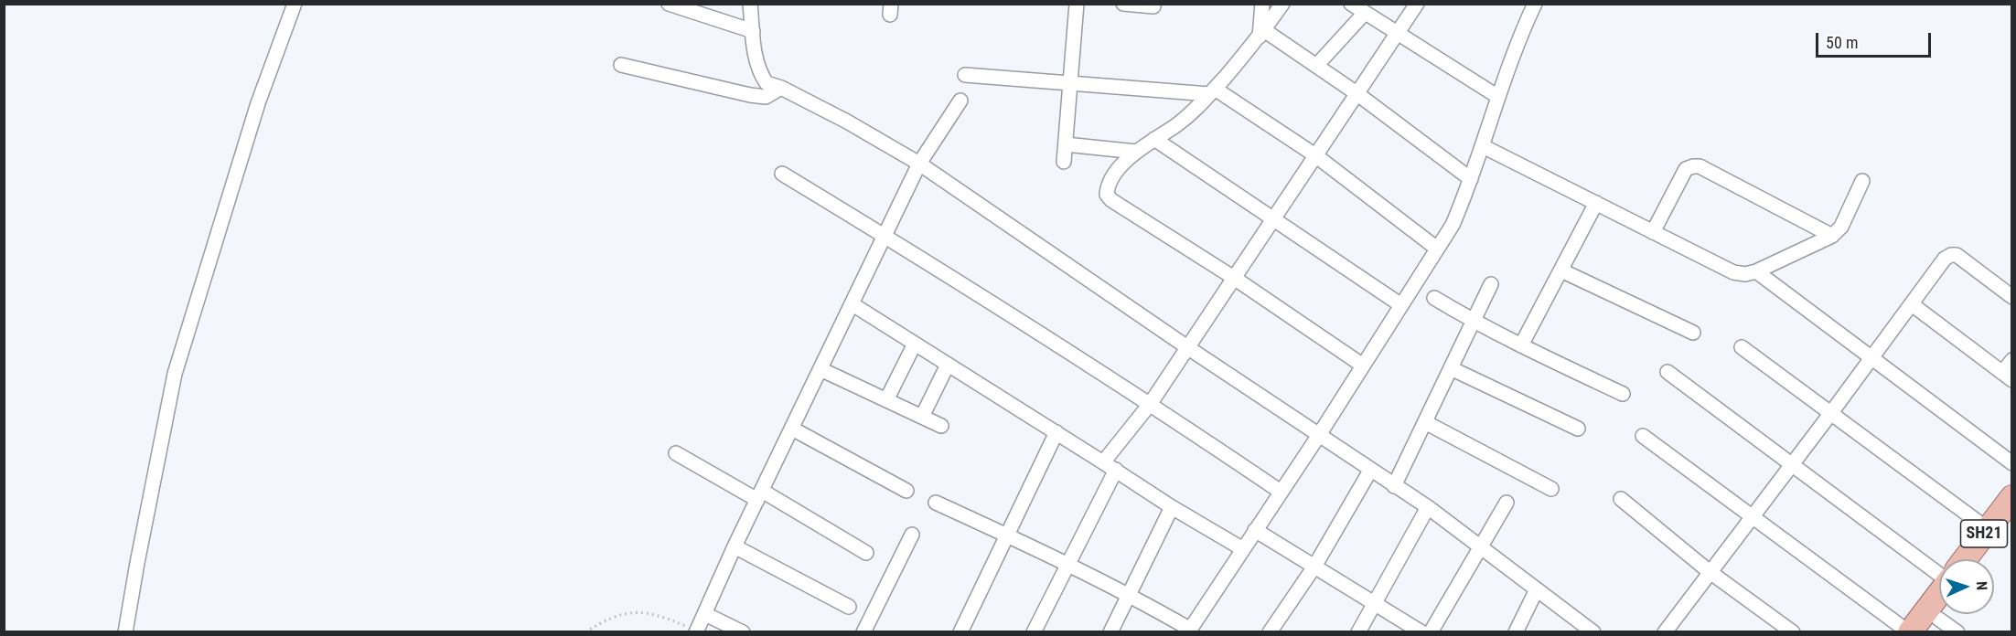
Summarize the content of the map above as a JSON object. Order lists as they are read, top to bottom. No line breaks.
{"streets":{"main road":["SH21"]},"scale_bar":"50 m","north":"right"}
